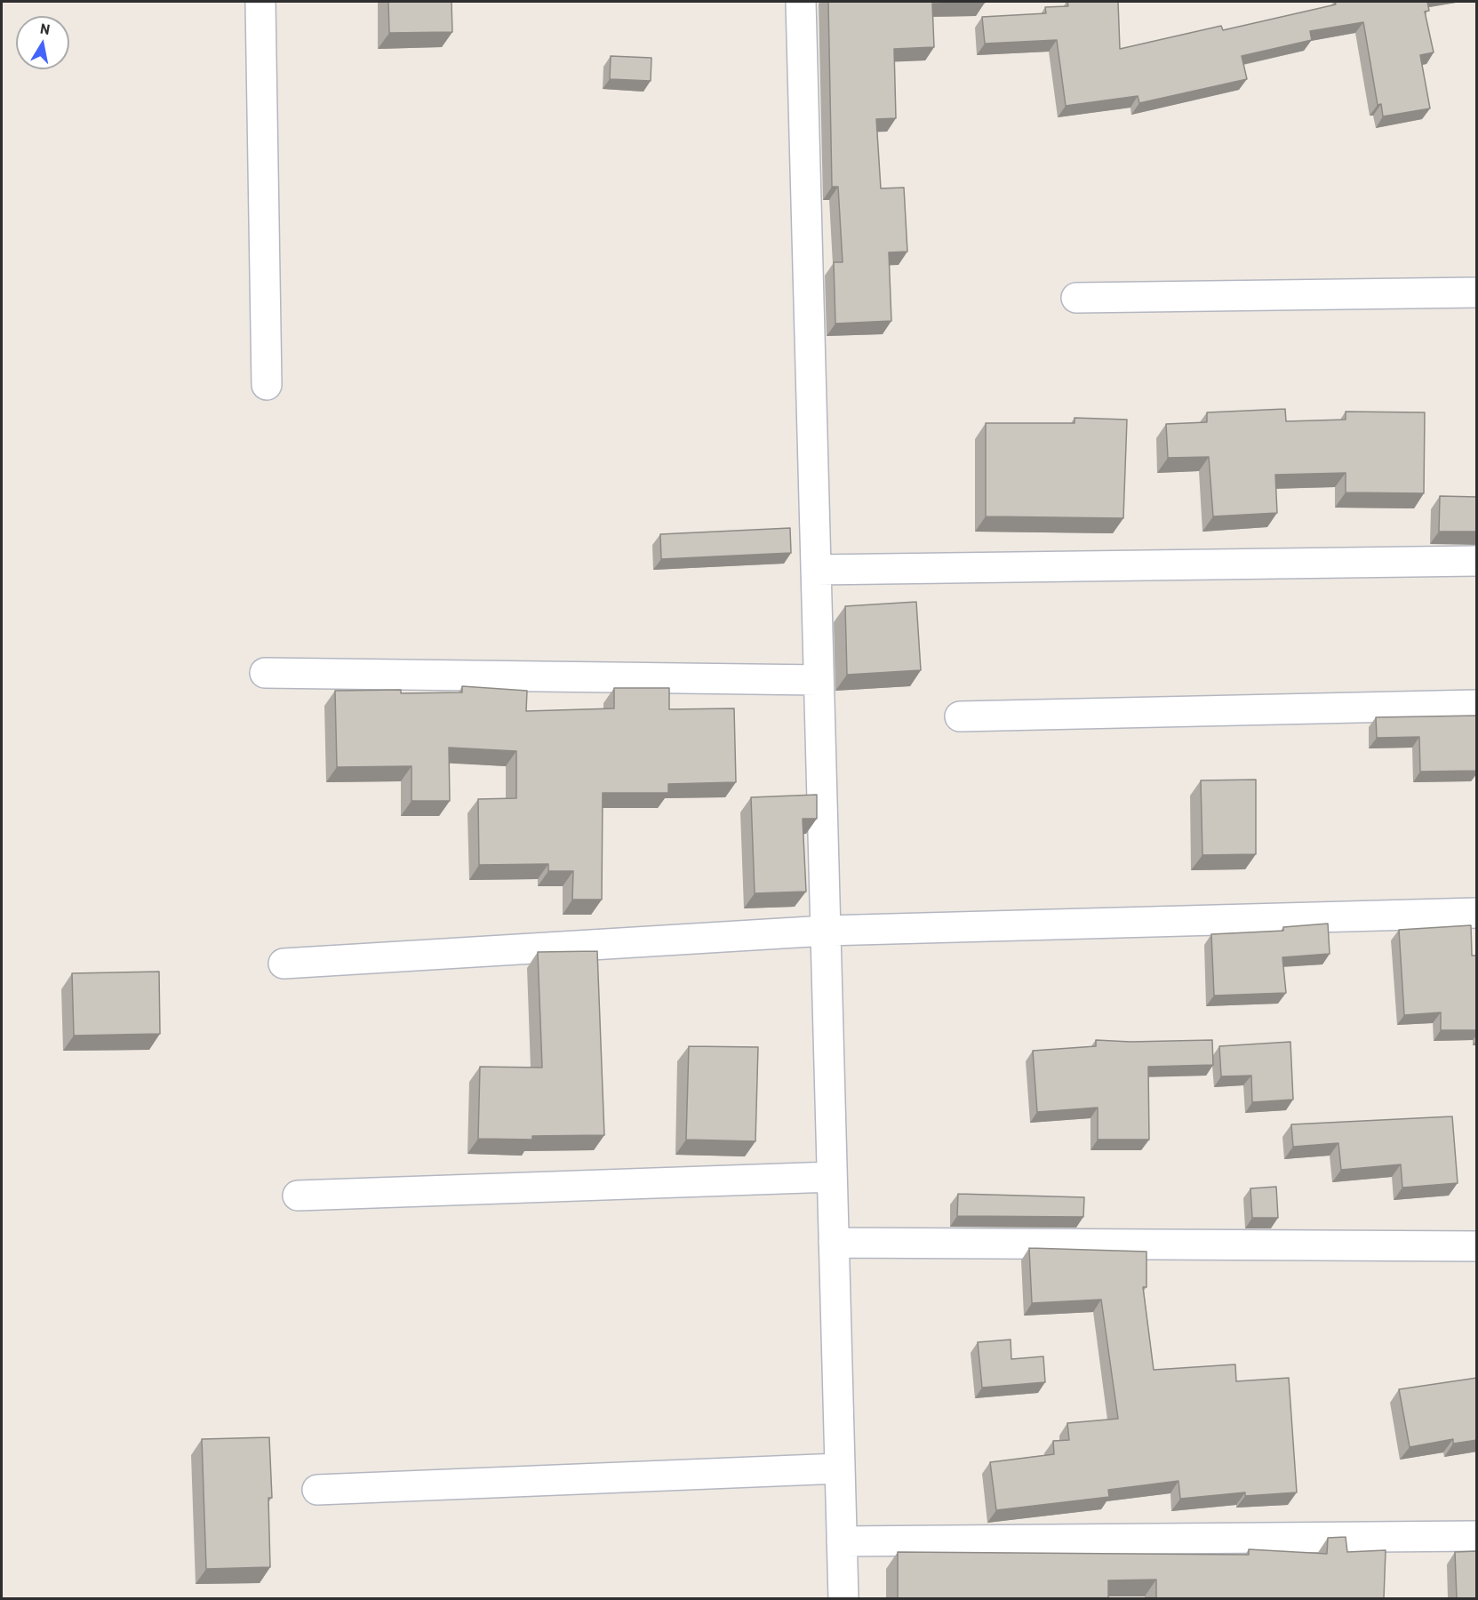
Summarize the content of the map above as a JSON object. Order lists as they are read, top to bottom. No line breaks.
{"north":"top"}
